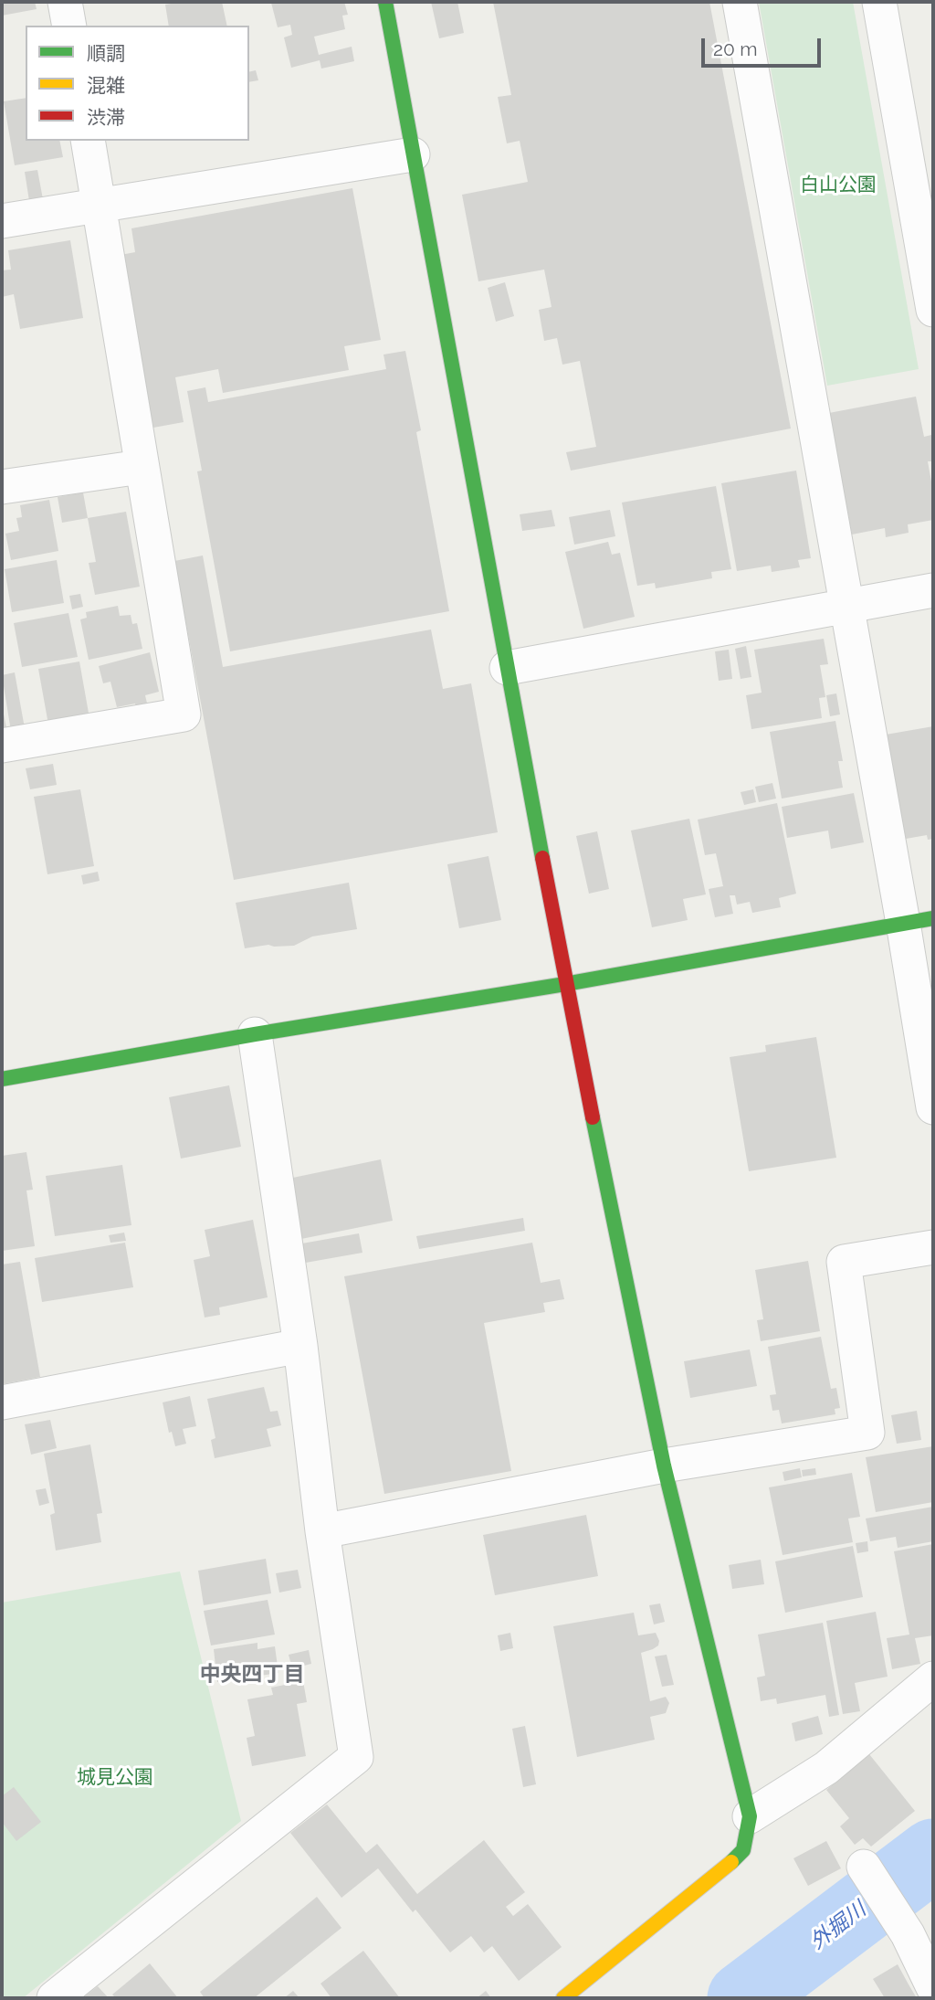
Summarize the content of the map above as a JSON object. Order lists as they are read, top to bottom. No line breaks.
{"districts":["中央四丁目"],"water":["外掘川"],"parks":["白山公園","城見公園"],"legend":["順調","混雑","渋滞"],"scale_bar":"20 m"}
